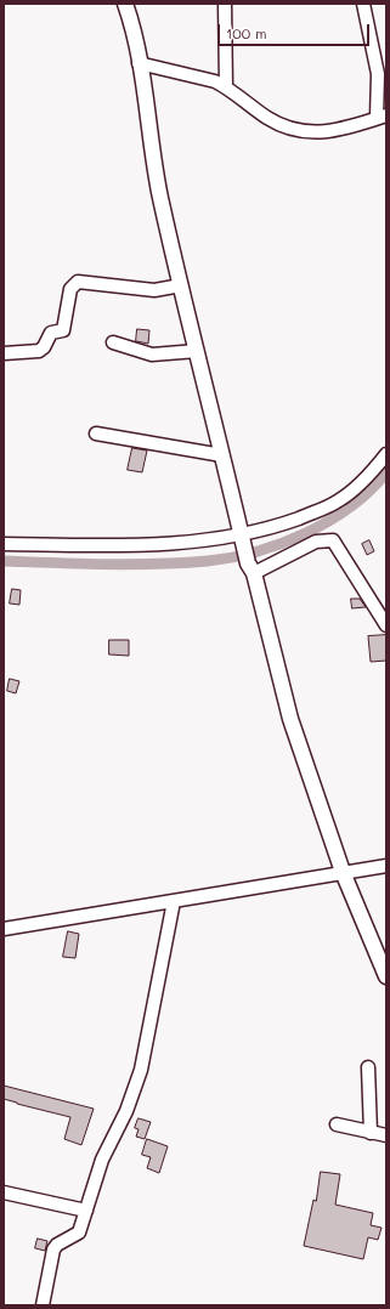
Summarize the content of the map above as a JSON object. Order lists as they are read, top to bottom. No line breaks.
{"scale_bar":"100 m"}
